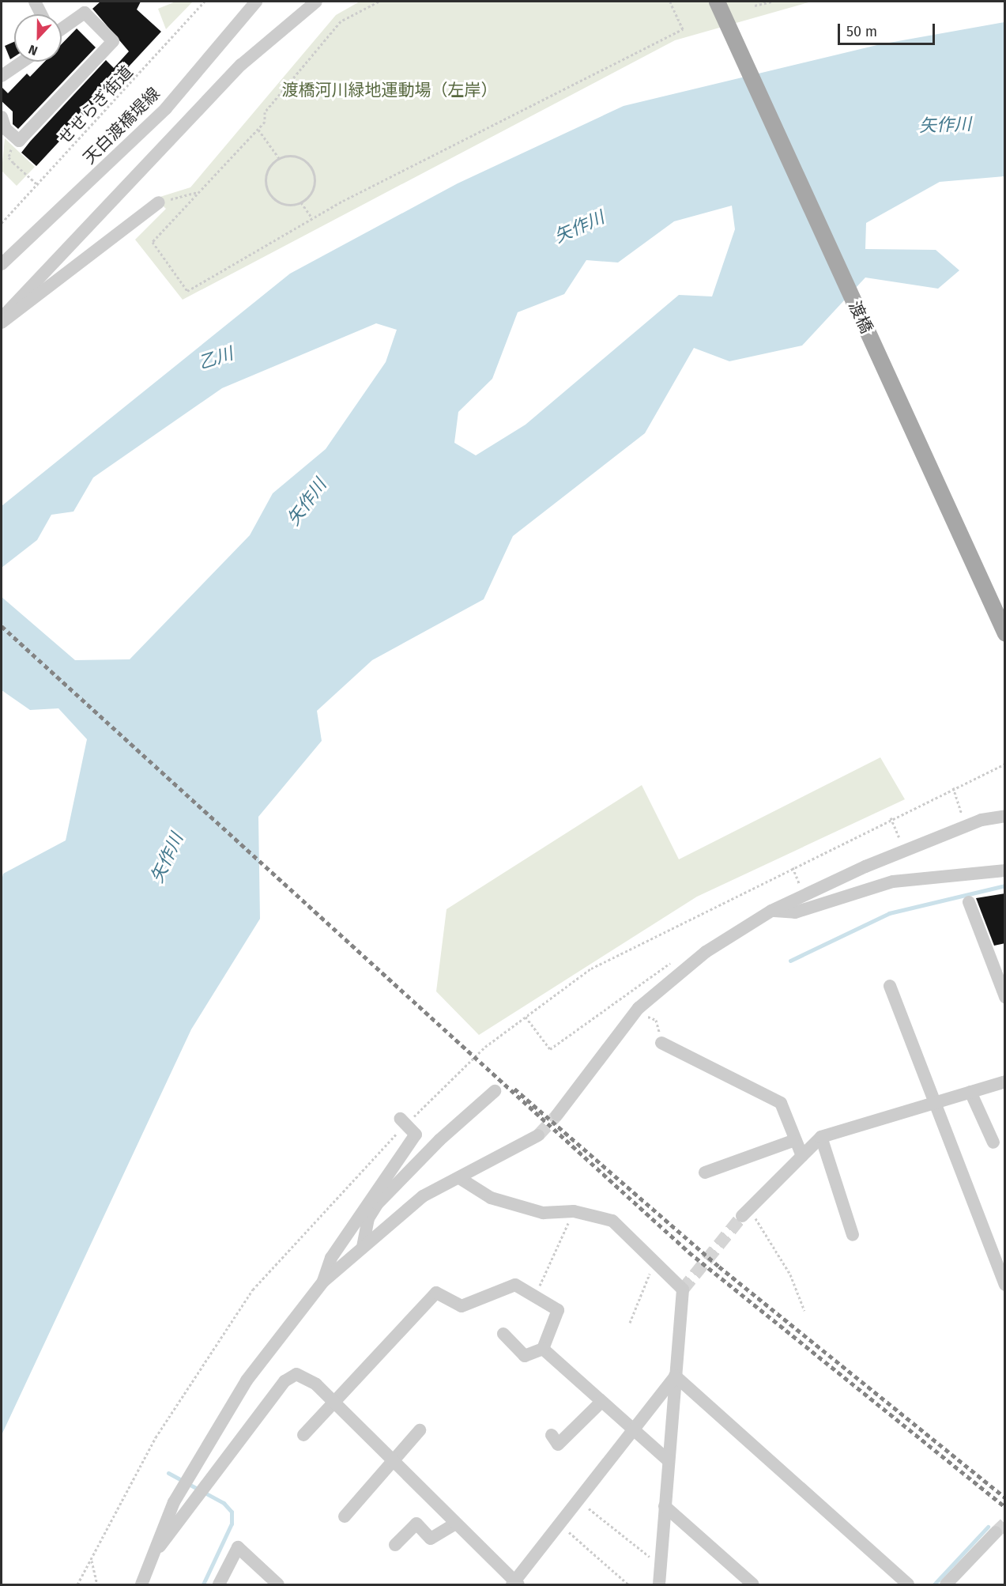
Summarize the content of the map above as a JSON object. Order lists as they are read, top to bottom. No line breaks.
{"streets":{"main road":["渡橋"],"street":["天白渡橋堤線"],"path":["せせらぎ街道"]},"water":["矢作川","乙川"],"parks":["渡橋河川緑地運動場（左岸）"],"scale_bar":"50 m","north":"bottom"}
